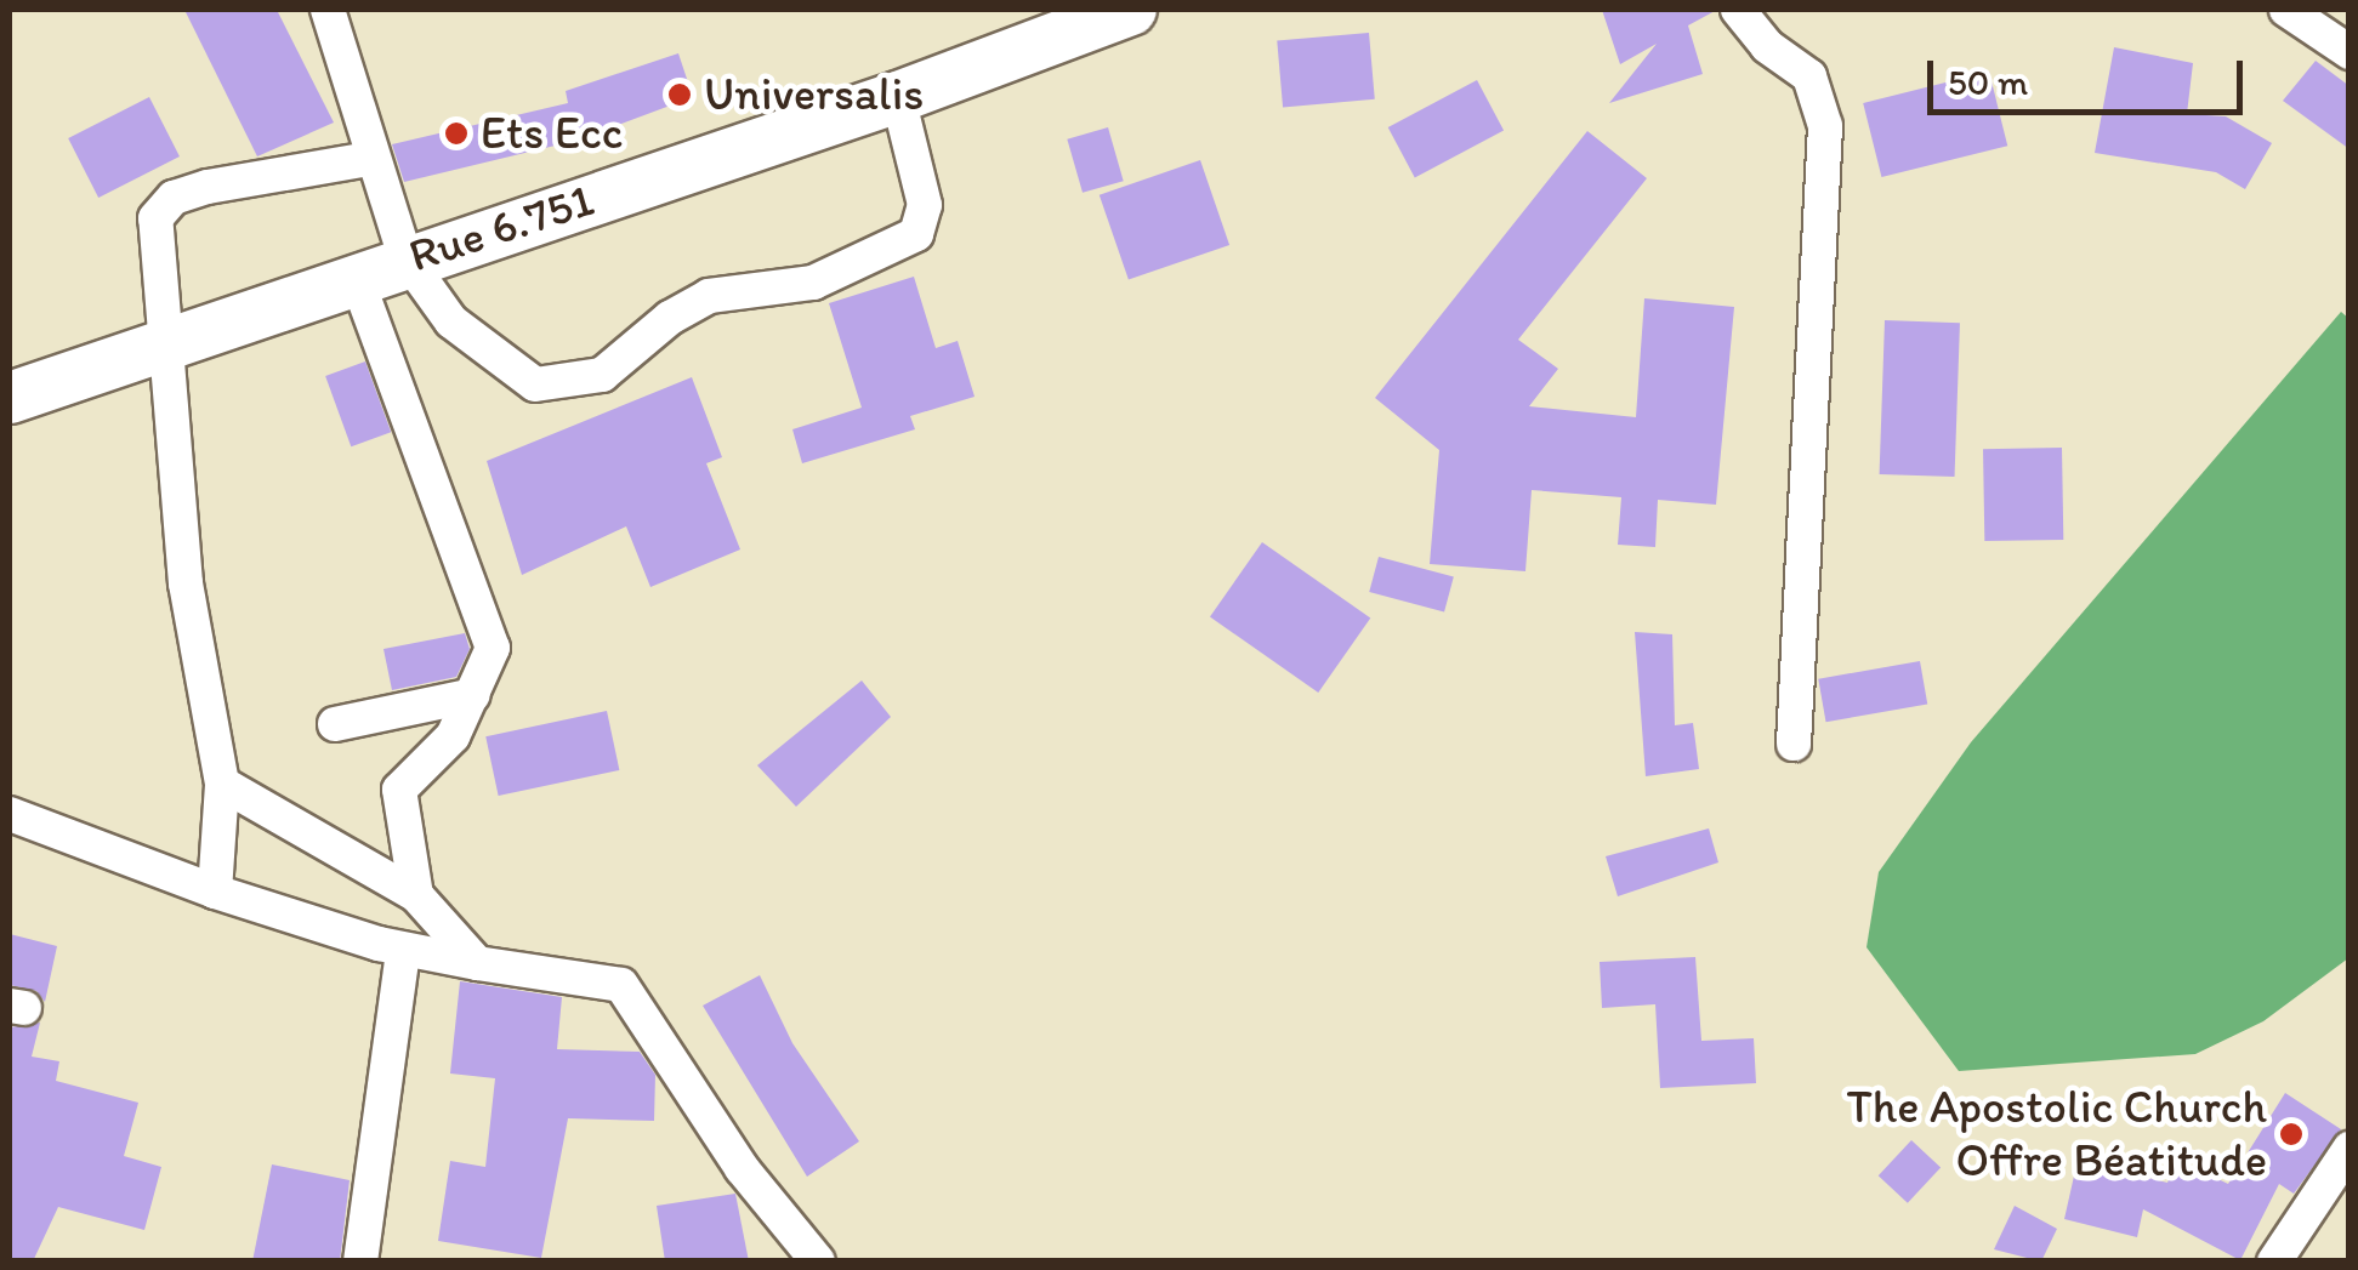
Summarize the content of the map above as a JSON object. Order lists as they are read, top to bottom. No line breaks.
{"streets":{"main road":["Rue 6.751"]},"places":["Universalis","Ets Ecc","The Apostolic Church Offre Béatitude"],"scale_bar":"50 m"}
